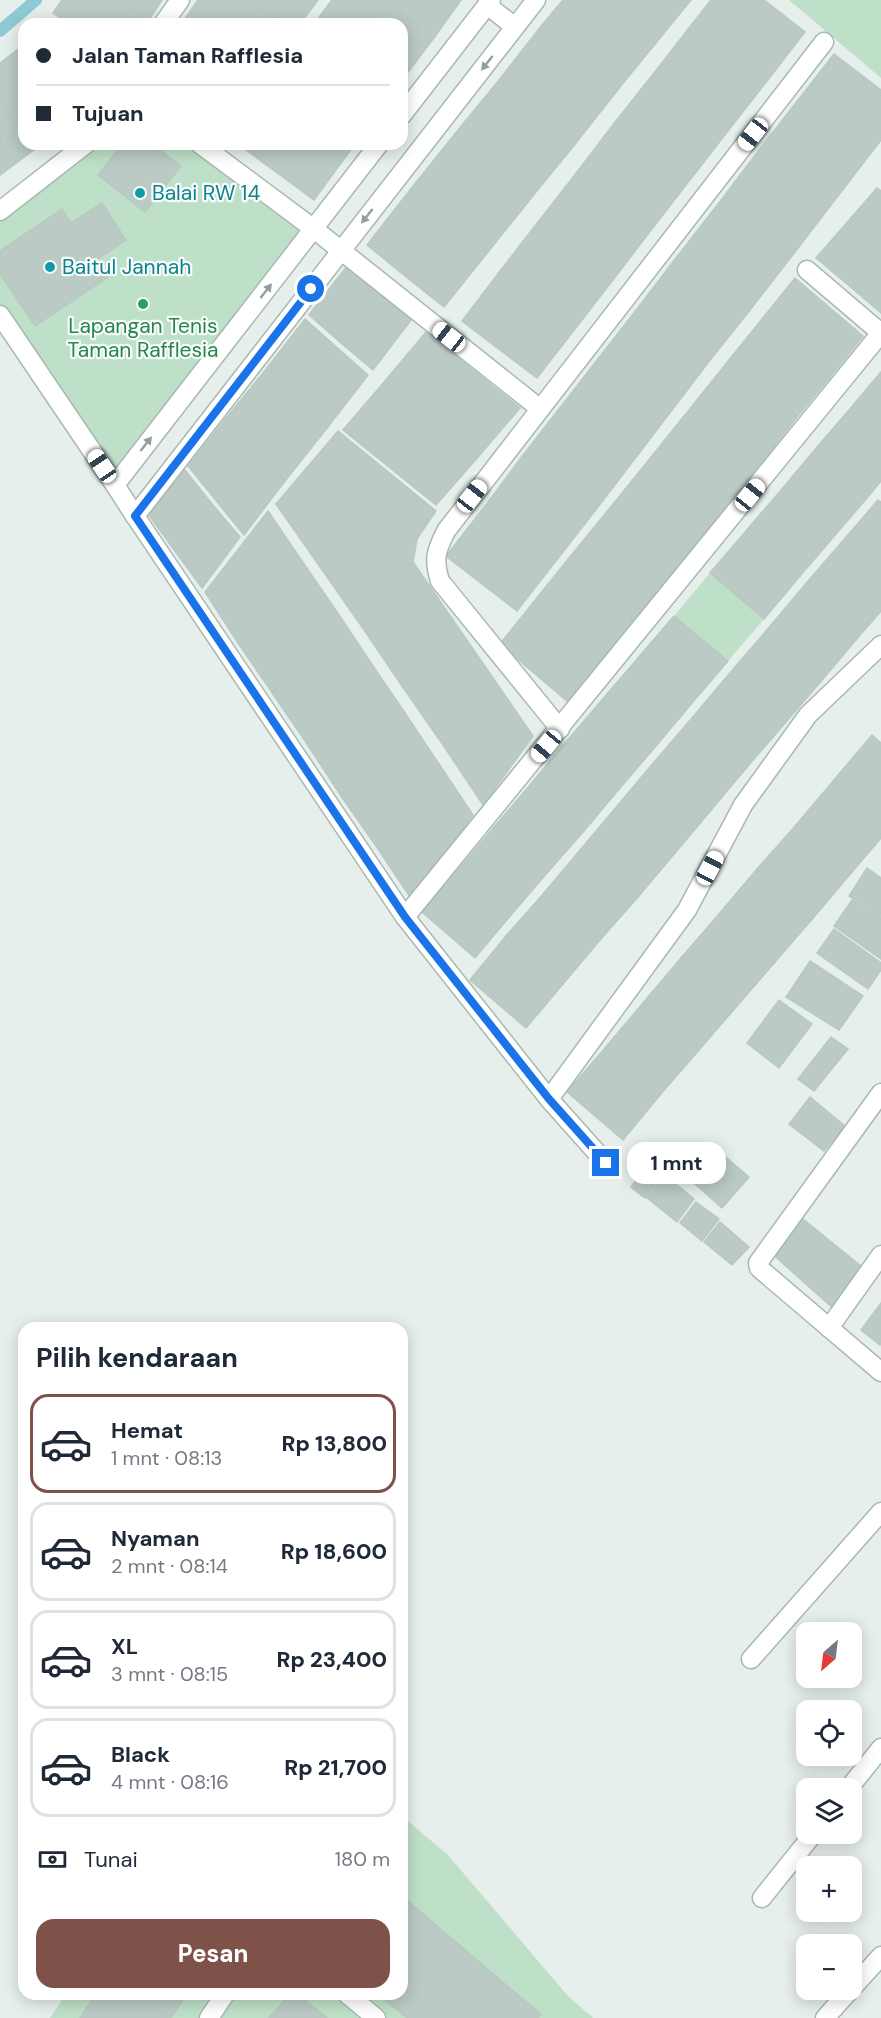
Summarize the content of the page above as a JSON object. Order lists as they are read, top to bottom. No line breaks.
{"places":["Balai RW 14","Baitul Jannah","Lapangan Tenis Taman Rafflesia"],"north":"bottom left","page":{"banner":["Jalan Taman Rafflesia","Tujuan"],"bubble":"1 mnt","heading":"Pilih kendaraan","list":[{"name":"Hemat","note":"1 mnt · 08:13","value":"Rp 13,800"},{"name":"Nyaman","note":"2 mnt · 08:14","value":"Rp 18,600"},{"name":"XL","note":"3 mnt · 08:15","value":"Rp 23,400"},{"name":"Black","note":"4 mnt · 08:16","value":"Rp 21,700"}],"map_buttons":["+","−"],"pay":["Tunai","180 m"],"buttons":"Pesan"}}
